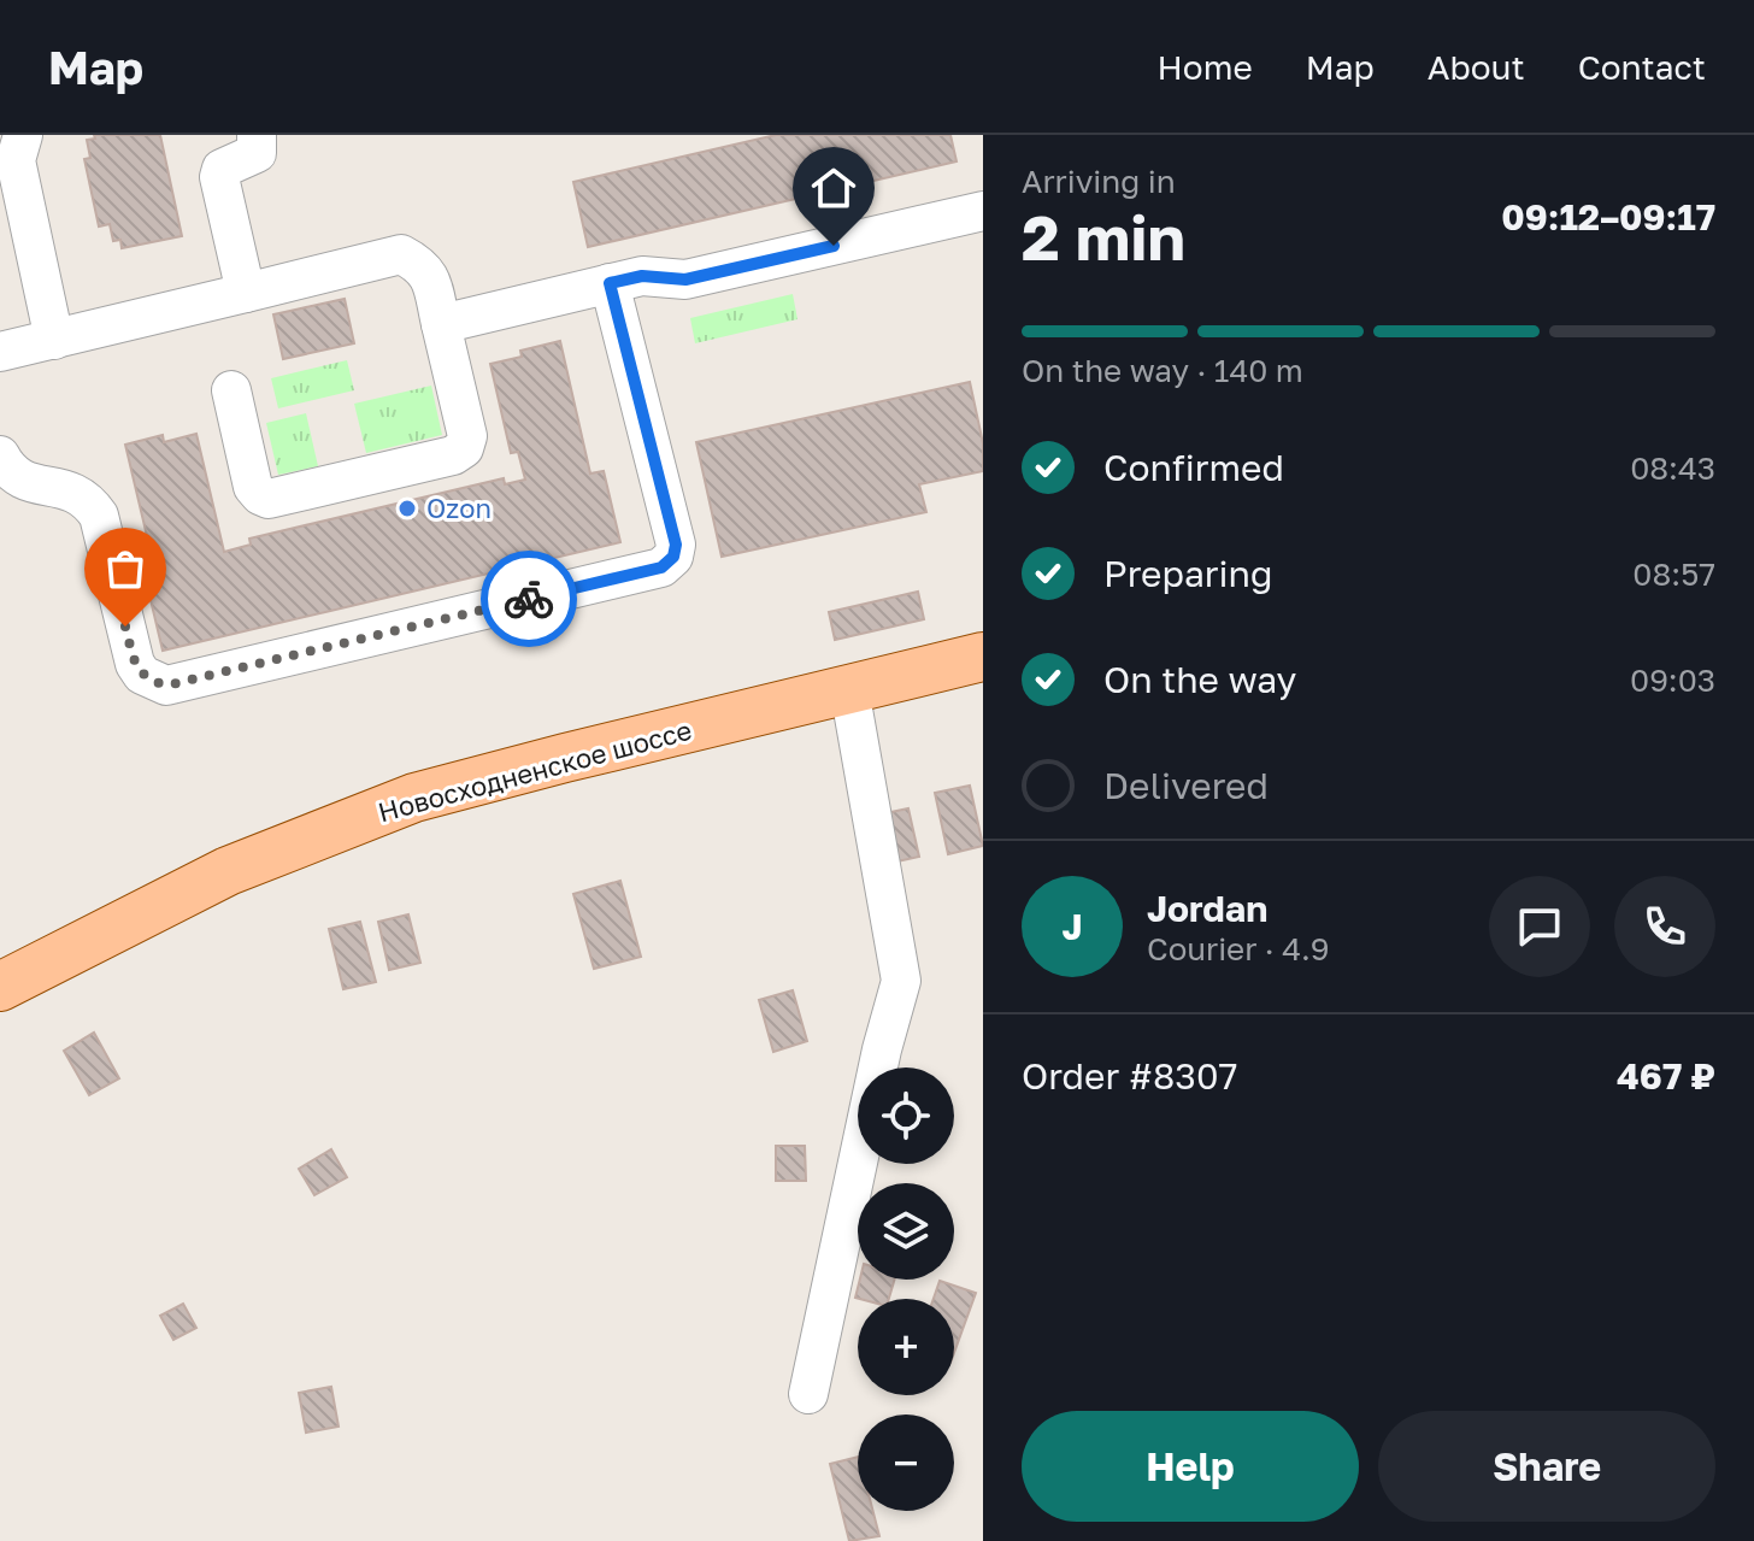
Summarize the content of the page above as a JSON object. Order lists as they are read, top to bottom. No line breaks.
{"streets":{"main road":["Новосходненское шоссе"]},"places":["Ozon"],"page":{"header":"Map","nav":["Home","Map","About","Contact"],"heading":["2 min","Arriving in","09:12–09:17"],"panel":["Jordan","Courier · 4.9","Order #8307","467 ₽"],"bar":"On the way · 140 m","list":[["Confirmed","08:43"],["Preparing","08:57"],["On the way","09:03"],"Delivered"],"round":"J","map_buttons":["+","−"],"buttons":["Help","Share"]}}
